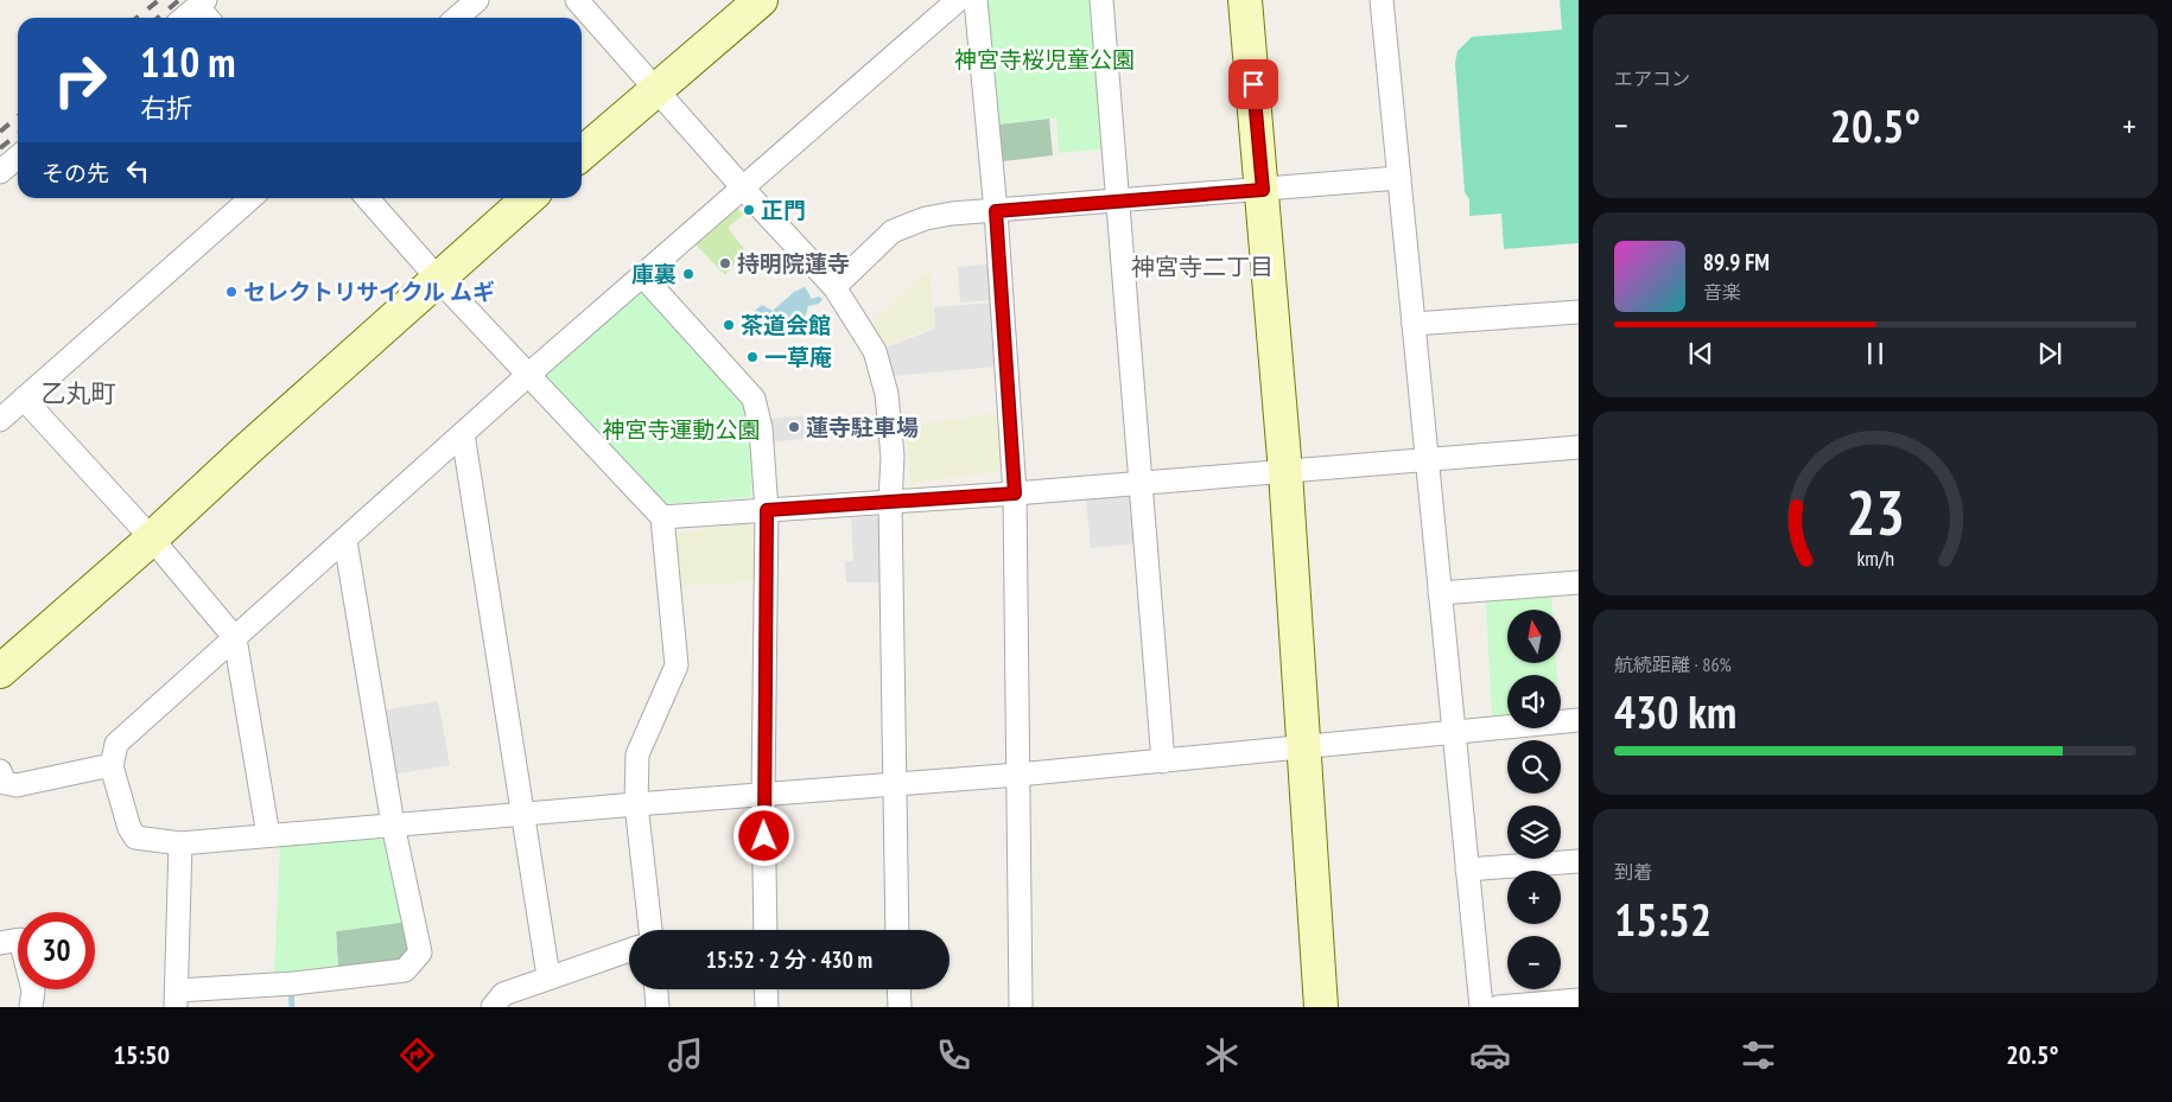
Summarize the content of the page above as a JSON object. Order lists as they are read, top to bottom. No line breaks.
{"districts":["神宮寺二丁目","乙丸町"],"parks":["神宮寺桜児童公園","神宮寺運動公園"],"places":["正門","持明院蓮寺","庫裏","セレクトリサイクル ムギ","茶道会館","一草庵","蓮寺駐車場"],"north":"top","page":{"tile":["エアコン",["航続距離 · 86%","430 km"],["到着","15:52"]],"turn":["110 m","右折"],"heat":["−","20.5°","+"],"then":"その先","song":["89.9 FM","音楽"],"map_buttons":["+","−"],"limit":"30","trip":"15:52 · 2 分 · 430 m","tabs":["15:50","20.5°"],"gauge":["23","km/h"]}}
